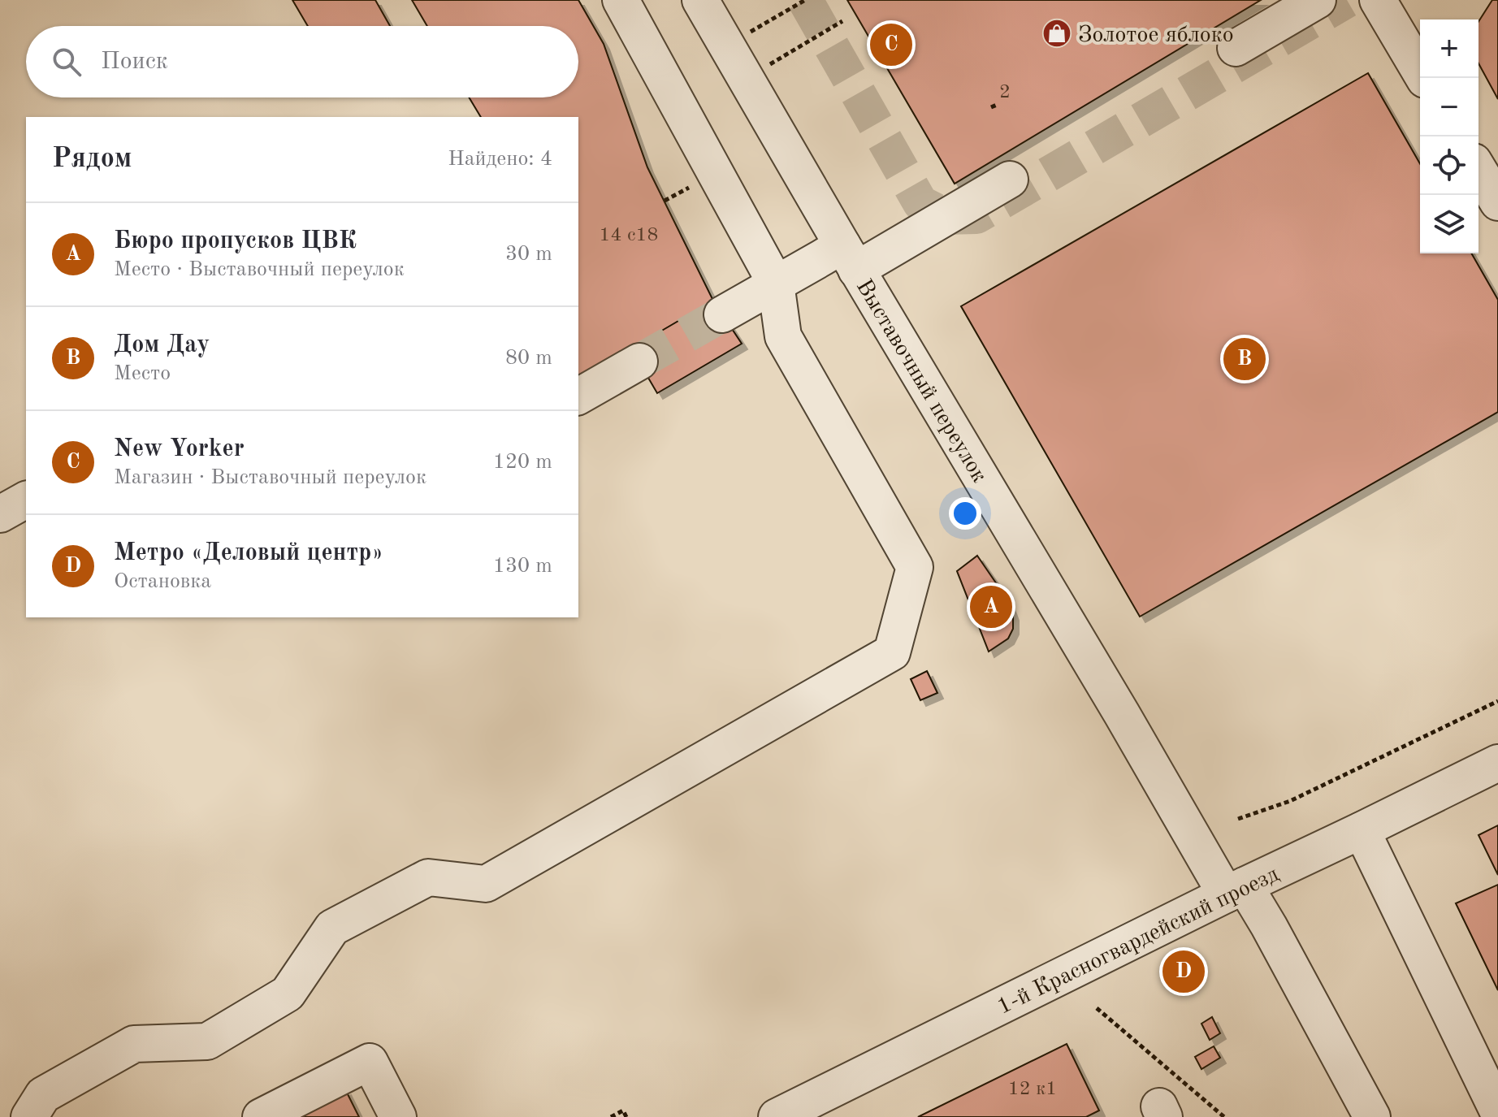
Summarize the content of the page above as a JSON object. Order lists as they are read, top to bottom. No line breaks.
{"streets":{"street":["Выставочный переулок","1-й Красногвардейский проезд"]},"crossings":[["Выставочный переулок","1-й Красногвардейский проезд"]],"places":{"shop":["Золотое яблоко"]},"house_numbers":["2","14 с18","12 к1"],"page":{"map_buttons":["+","−"],"pins":["C","B","A","D"],"search":"Поиск","heading":["Рядом","Найдено: 4"],"list":[{"mark":"A","name":"Бюро пропусков ЦВК","note":"Место · Выставочный переулок","value":"30 m"},{"mark":"B","name":"Дом Дау","note":"Место","value":"80 m"},{"mark":"C","name":"New Yorker","note":"Магазин · Выставочный переулок","value":"120 m"},{"mark":"D","name":"Метро «Деловый центр»","note":"Остановка","value":"130 m"}]}}
